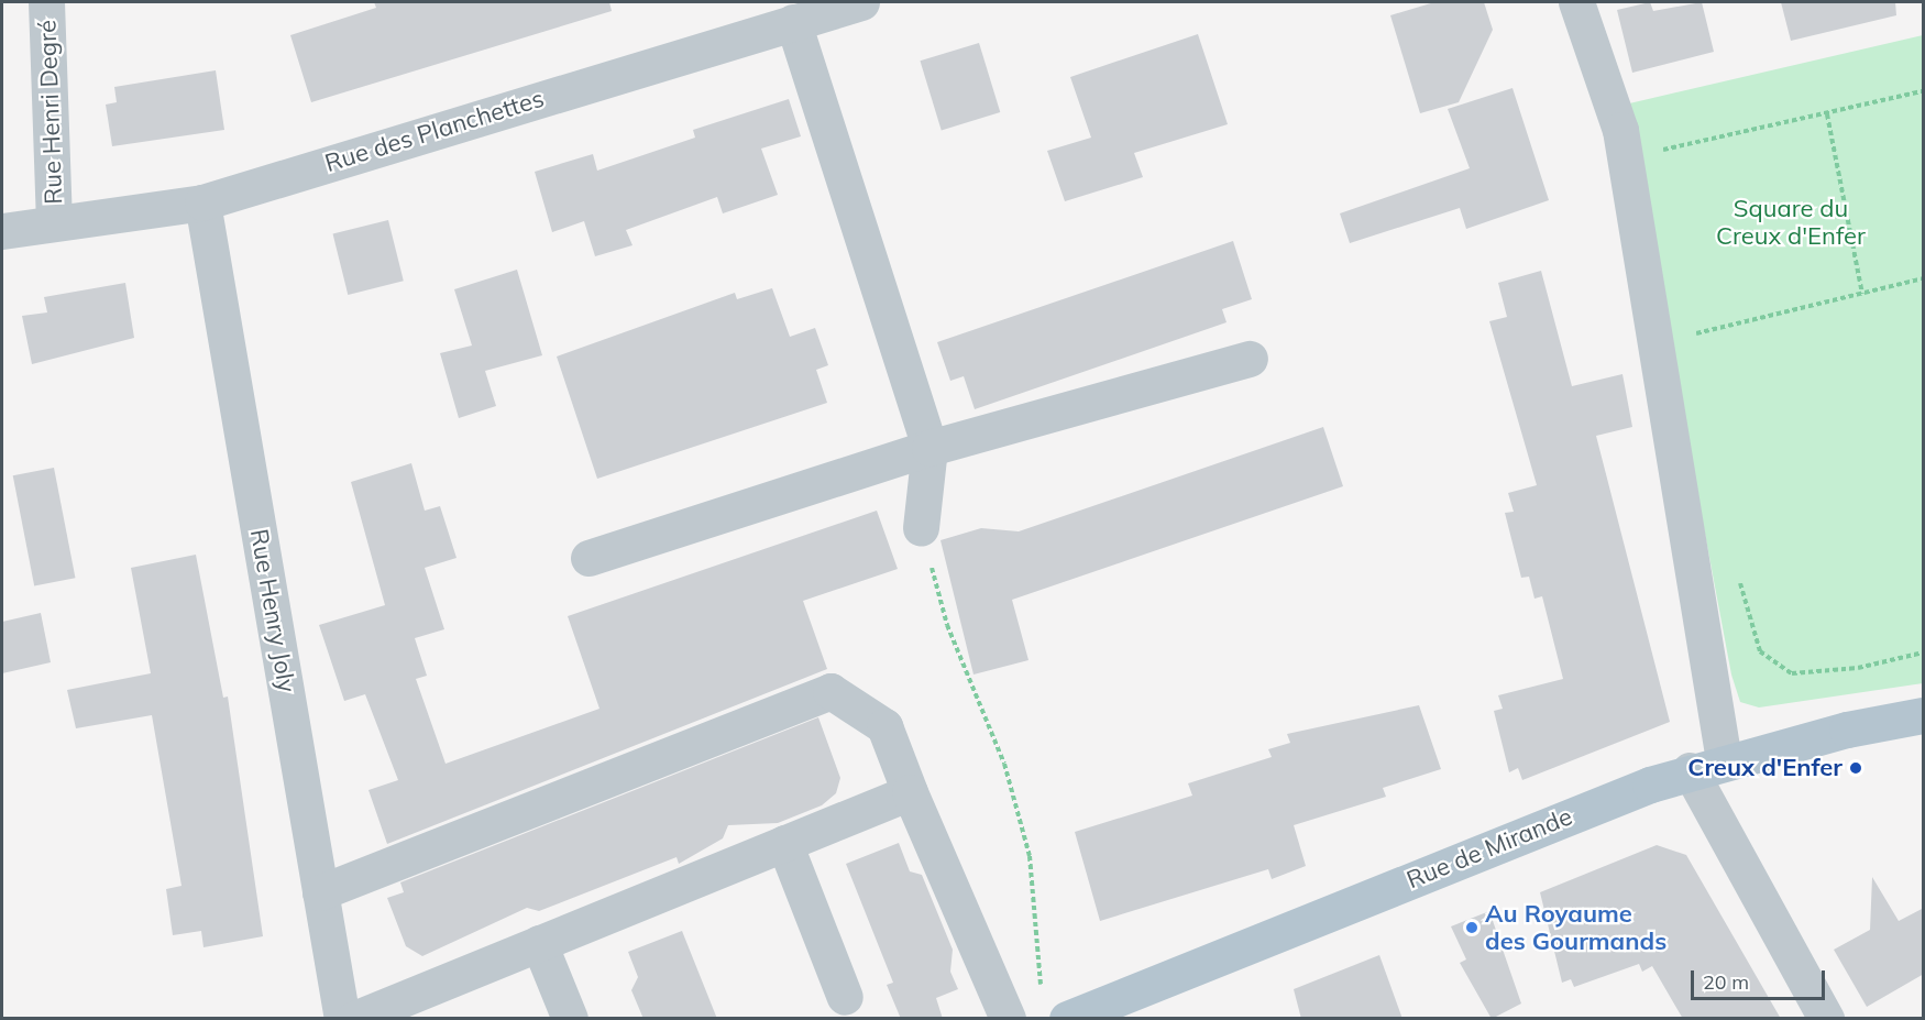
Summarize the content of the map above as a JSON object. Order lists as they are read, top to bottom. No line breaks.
{"streets":{"main road":["Rue de Mirande"],"street":["Rue Henri Degré","Rue des Planchettes","Rue Henry Joly"]},"crossings":[["Rue Henri Degré","Rue des Planchettes"],["Rue des Planchettes","Rue Henry Joly"]],"parks":["Square du Creux d'Enfer"],"places":["Creux d'Enfer","Au Royaume des Gourmands"],"scale_bar":"20 m"}
